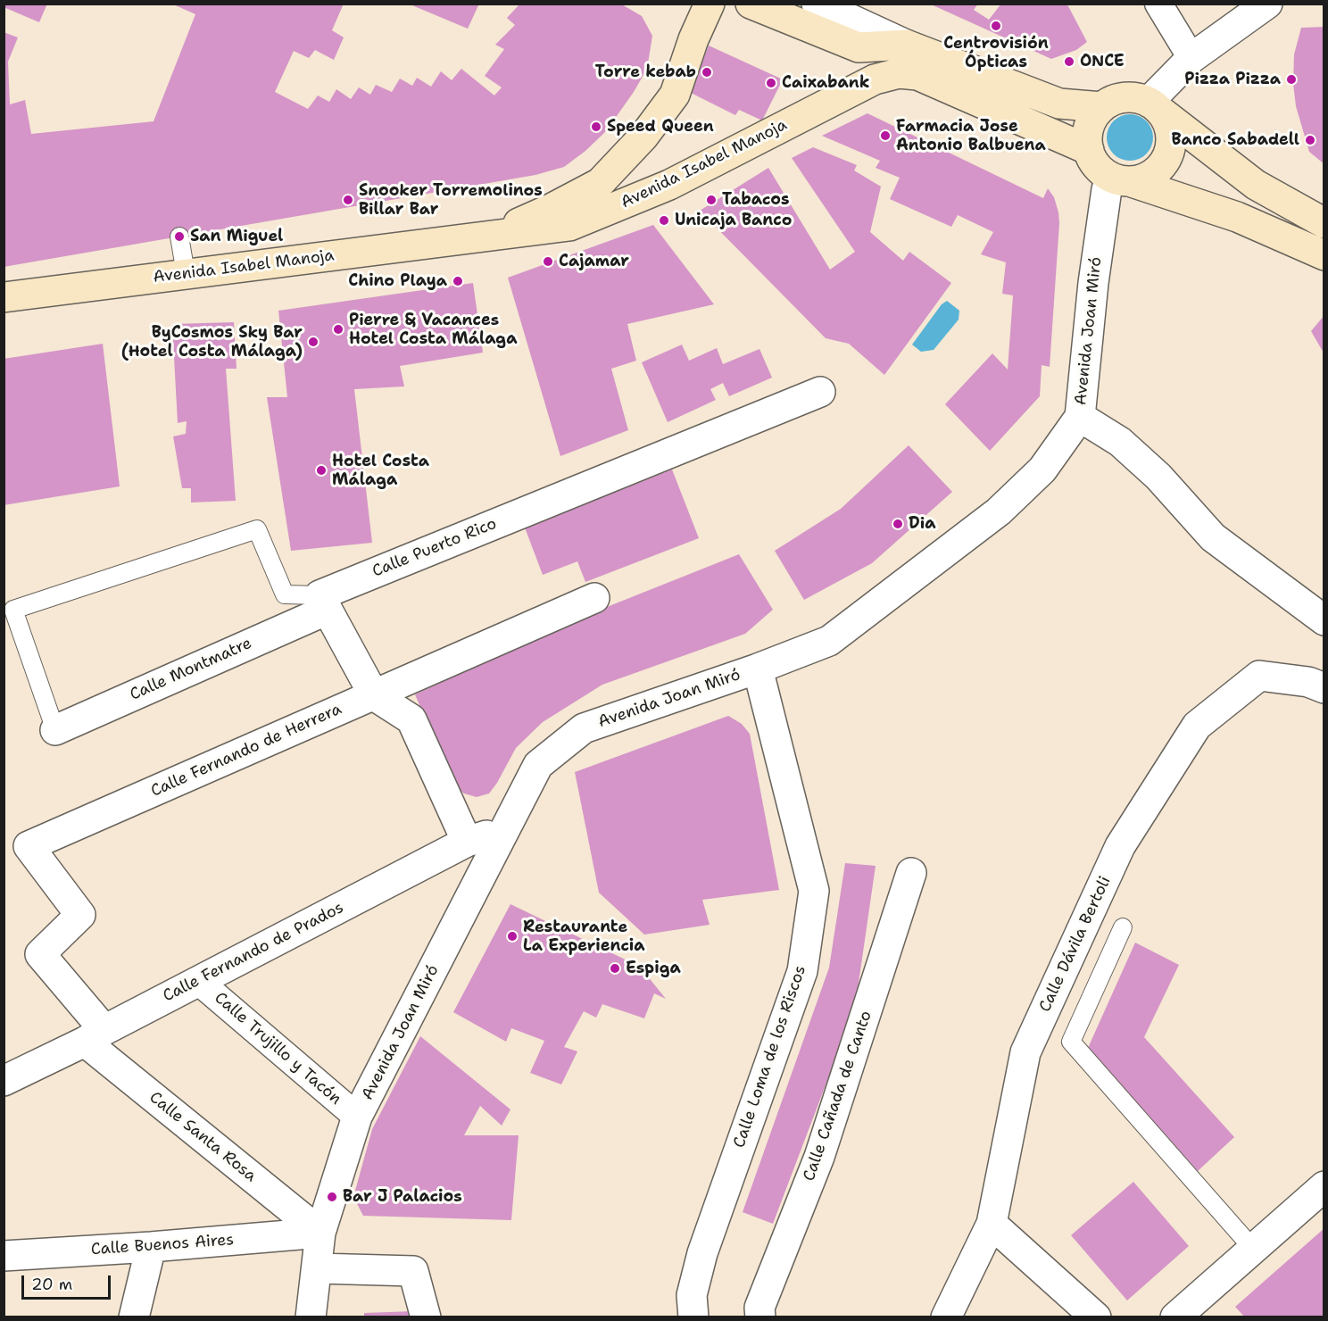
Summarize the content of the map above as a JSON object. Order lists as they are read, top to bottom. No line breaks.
{"streets":{"main road":["Avenida Isabel Manoja"],"street":["Avenida Joan Miró","Calle Puerto Rico","Calle Montmatre","Calle Fernando de Herrera","Calle Dávila Bertoli","Calle Fernando de Prados","Calle Trujillo y Tacón","Calle Loma de los Riscos","Calle Cañada de Canto","Calle Santa Rosa","Calle Buenos Aires"]},"crossings":[["Avenida Isabel Manoja","Avenida Joan Miró"],["Avenida Joan Miró","Calle Fernando de Prados"],["Avenida Joan Miró","Calle Trujillo y Tacón"],["Avenida Joan Miró","Calle Loma de los Riscos"],["Avenida Joan Miró","Calle Santa Rosa"],["Avenida Joan Miró","Calle Buenos Aires"],["Calle Puerto Rico","Calle Montmatre"],["Calle Fernando de Herrera","Calle Santa Rosa"],["Calle Fernando de Prados","Calle Trujillo y Tacón"],["Calle Fernando de Prados","Calle Santa Rosa"],["Calle Santa Rosa","Calle Buenos Aires"]],"places":["Centrovisión Ópticas","ONCE","Torre kebab","Pizza Pizza","Caixabank","Speed Queen","Farmacia Jose Antonio Balbuena","Banco Sabadell","Snooker Torremolinos Billar Bar","Tabacos","Unicaja Banco","San Miguel","Cajamar","Chino Playa","Pierre & Vacances Hotel Costa Málaga","ByCosmos Sky Bar (Hotel Costa Málaga)","Hotel Costa Málaga","Dia","Restaurante La Experiencia","Espiga","Bar J Palacios"],"scale_bar":"20 m"}
